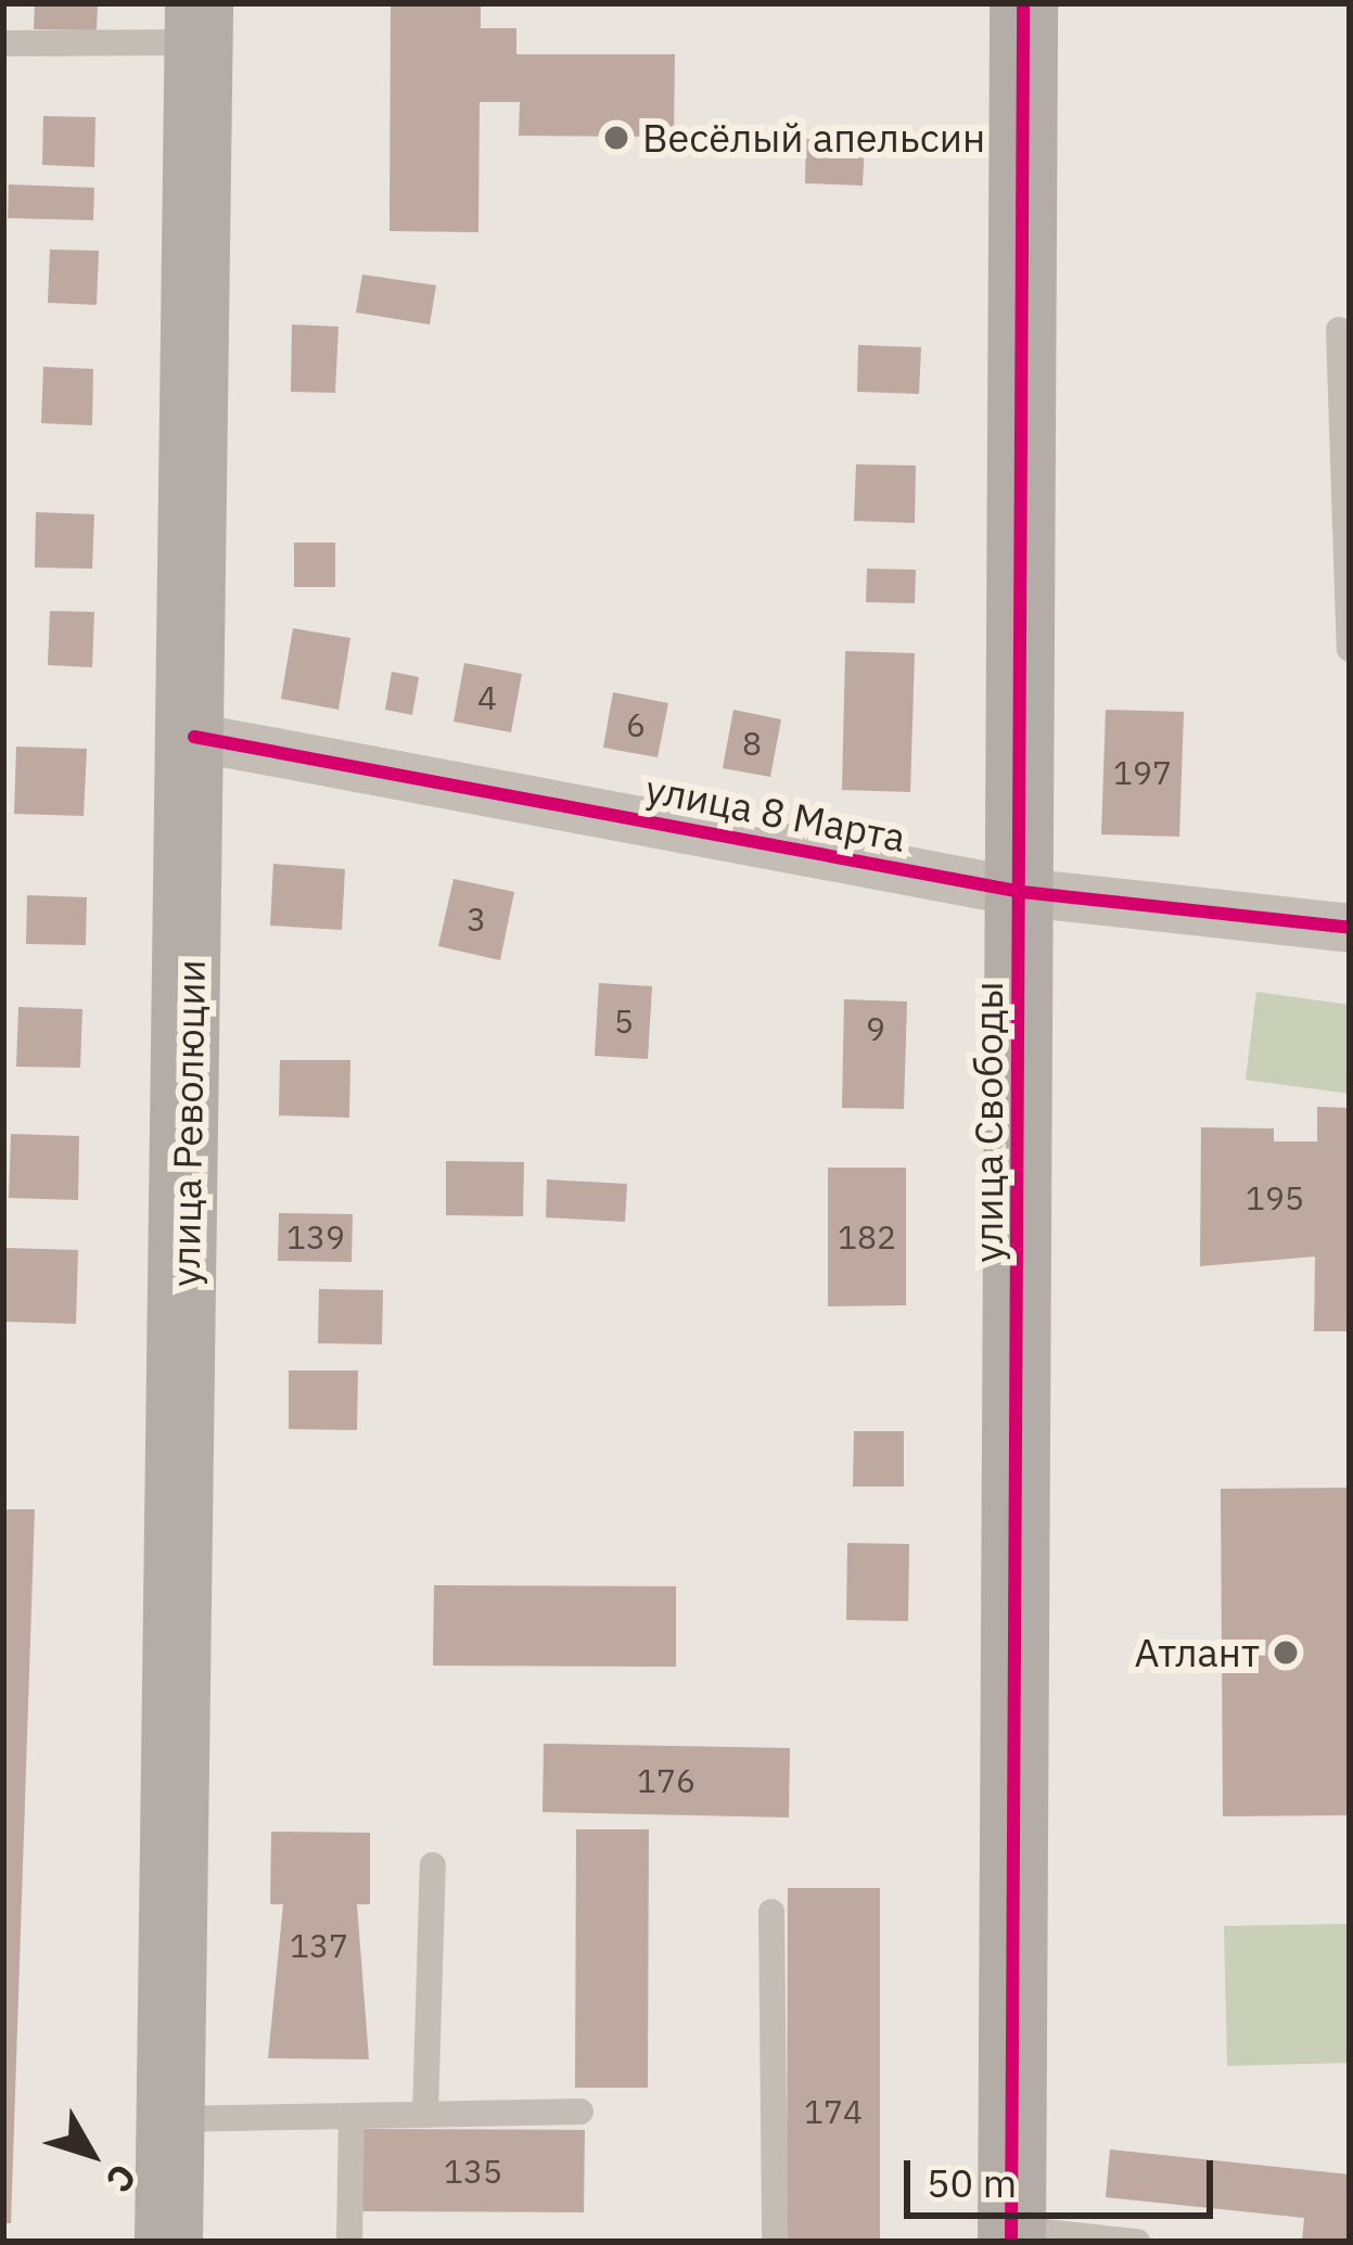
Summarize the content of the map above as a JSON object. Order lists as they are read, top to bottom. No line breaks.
{"streets":{"street":["улица 8 Марта","улица Свободы","улица Революции"]},"crossings":[["улица 8 Марта","улица Свободы"],["улица 8 Марта","улица Революции"]],"places":["Весёлый апельсин","Атлант"],"house_numbers":["4","6","8","197","3","5","9","195","139","182","176","137","174","135"],"scale_bar":"50 m","north":"bottom right"}
